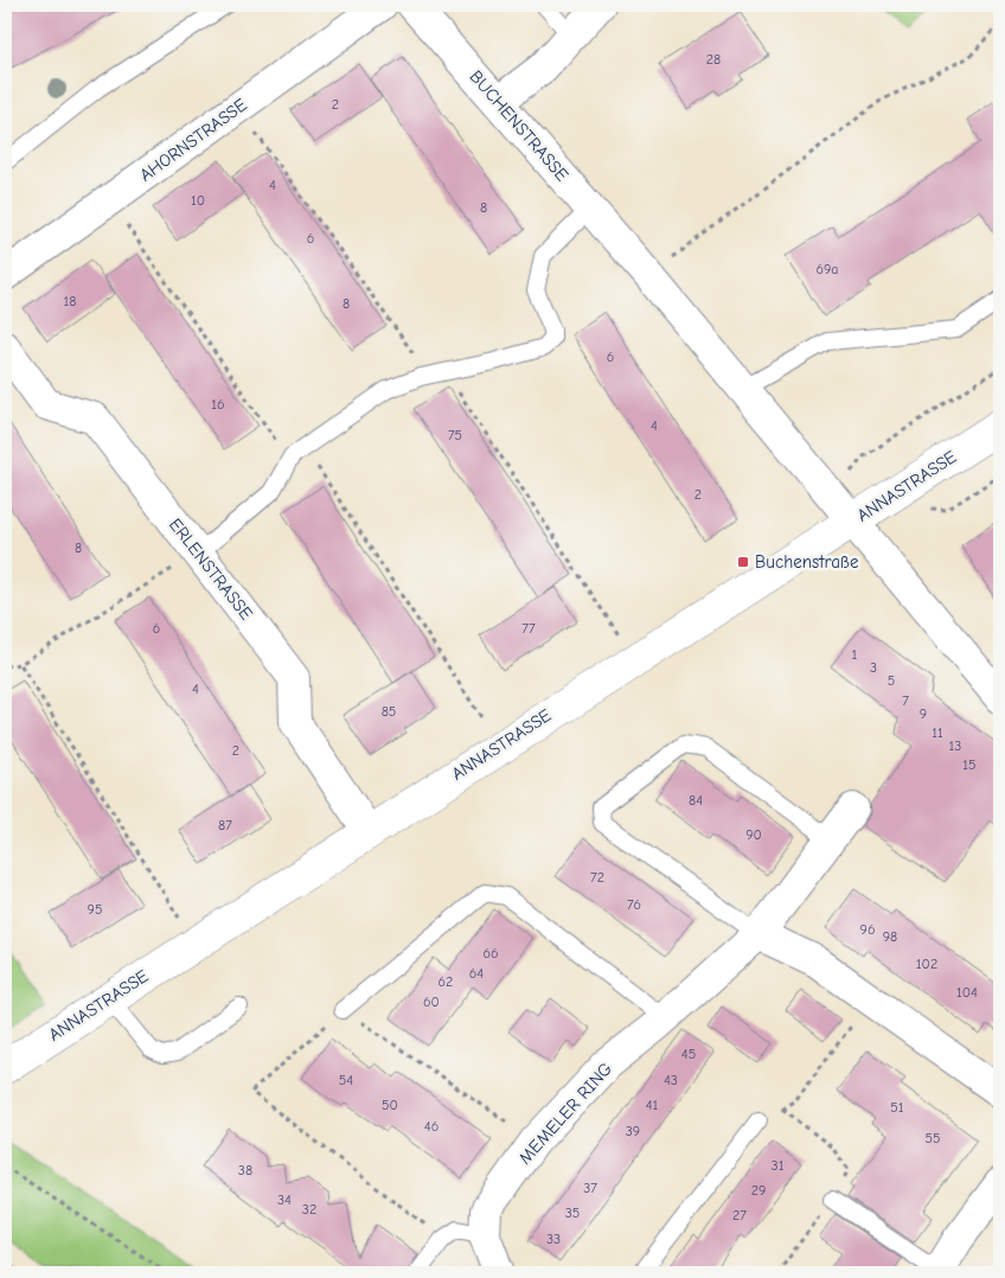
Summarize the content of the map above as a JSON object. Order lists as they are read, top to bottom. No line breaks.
{"streets":{"street":["BUCHENSTRASSE","AHORNSTRASSE","ANNASTRASSE","ERLENSTRASSE","MEMELER RING"]},"crossings":[["BUCHENSTRASSE","ANNASTRASSE"],["ANNASTRASSE","ERLENSTRASSE"]],"places":{"transit":["Buchenstraße"]},"house_numbers":["28","2","4","10","8","6","69a","18","8","6","16","4","75","2","8","6","77","1","3","5","4","7","85","9","11","13","2","15","84","87","90","72","76","95","96","98","66","102","64","62","104","60","45","54","43","50","41","51","46","39","55","31","38","37","29","34","32","35","27","33"]}
